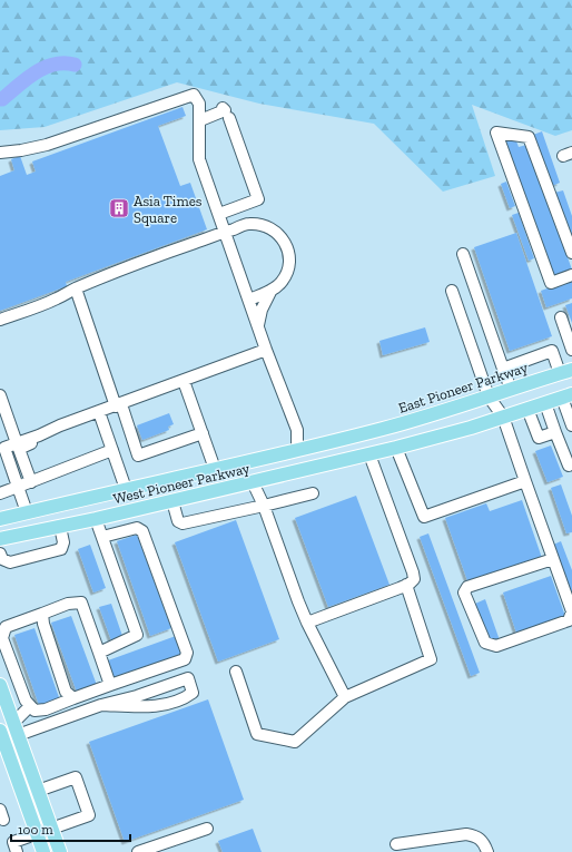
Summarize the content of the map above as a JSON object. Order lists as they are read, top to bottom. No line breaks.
{"streets":{"main road":["East Pioneer Parkway","West Pioneer Parkway"]},"crossings":[["East Pioneer Parkway","West Pioneer Parkway"]],"places":{"building":["Asia Times Square"]},"scale_bar":"100 m"}
